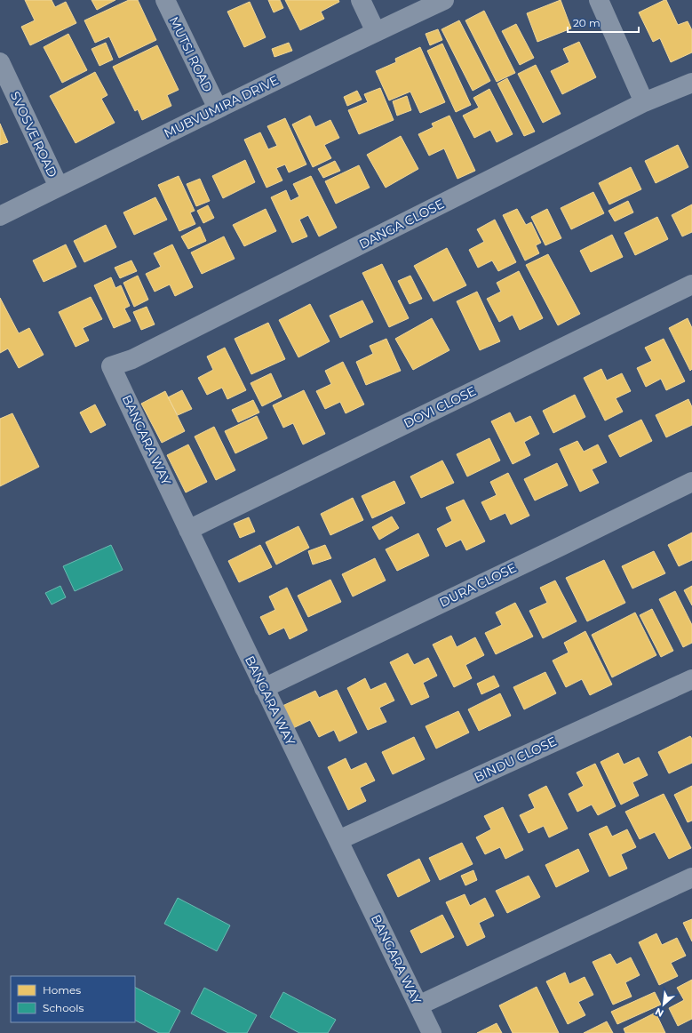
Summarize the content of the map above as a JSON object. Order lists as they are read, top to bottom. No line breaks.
{"streets":{"street":["MUTSI ROAD","MUBVUMIRA DRIVE","SVOSVE ROAD","DANGA CLOSE","DOVI CLOSE","BANGARA WAY","DURA CLOSE","BINDU CLOSE"]},"crossings":[["MUTSI ROAD","MUBVUMIRA DRIVE"],["MUBVUMIRA DRIVE","SVOSVE ROAD"],["DANGA CLOSE","BANGARA WAY"],["DOVI CLOSE","BANGARA WAY"],["BANGARA WAY","DURA CLOSE"],["BANGARA WAY","BINDU CLOSE"]],"legend":["Homes","Schools"],"scale_bar":"20 m","north":"bottom left"}
